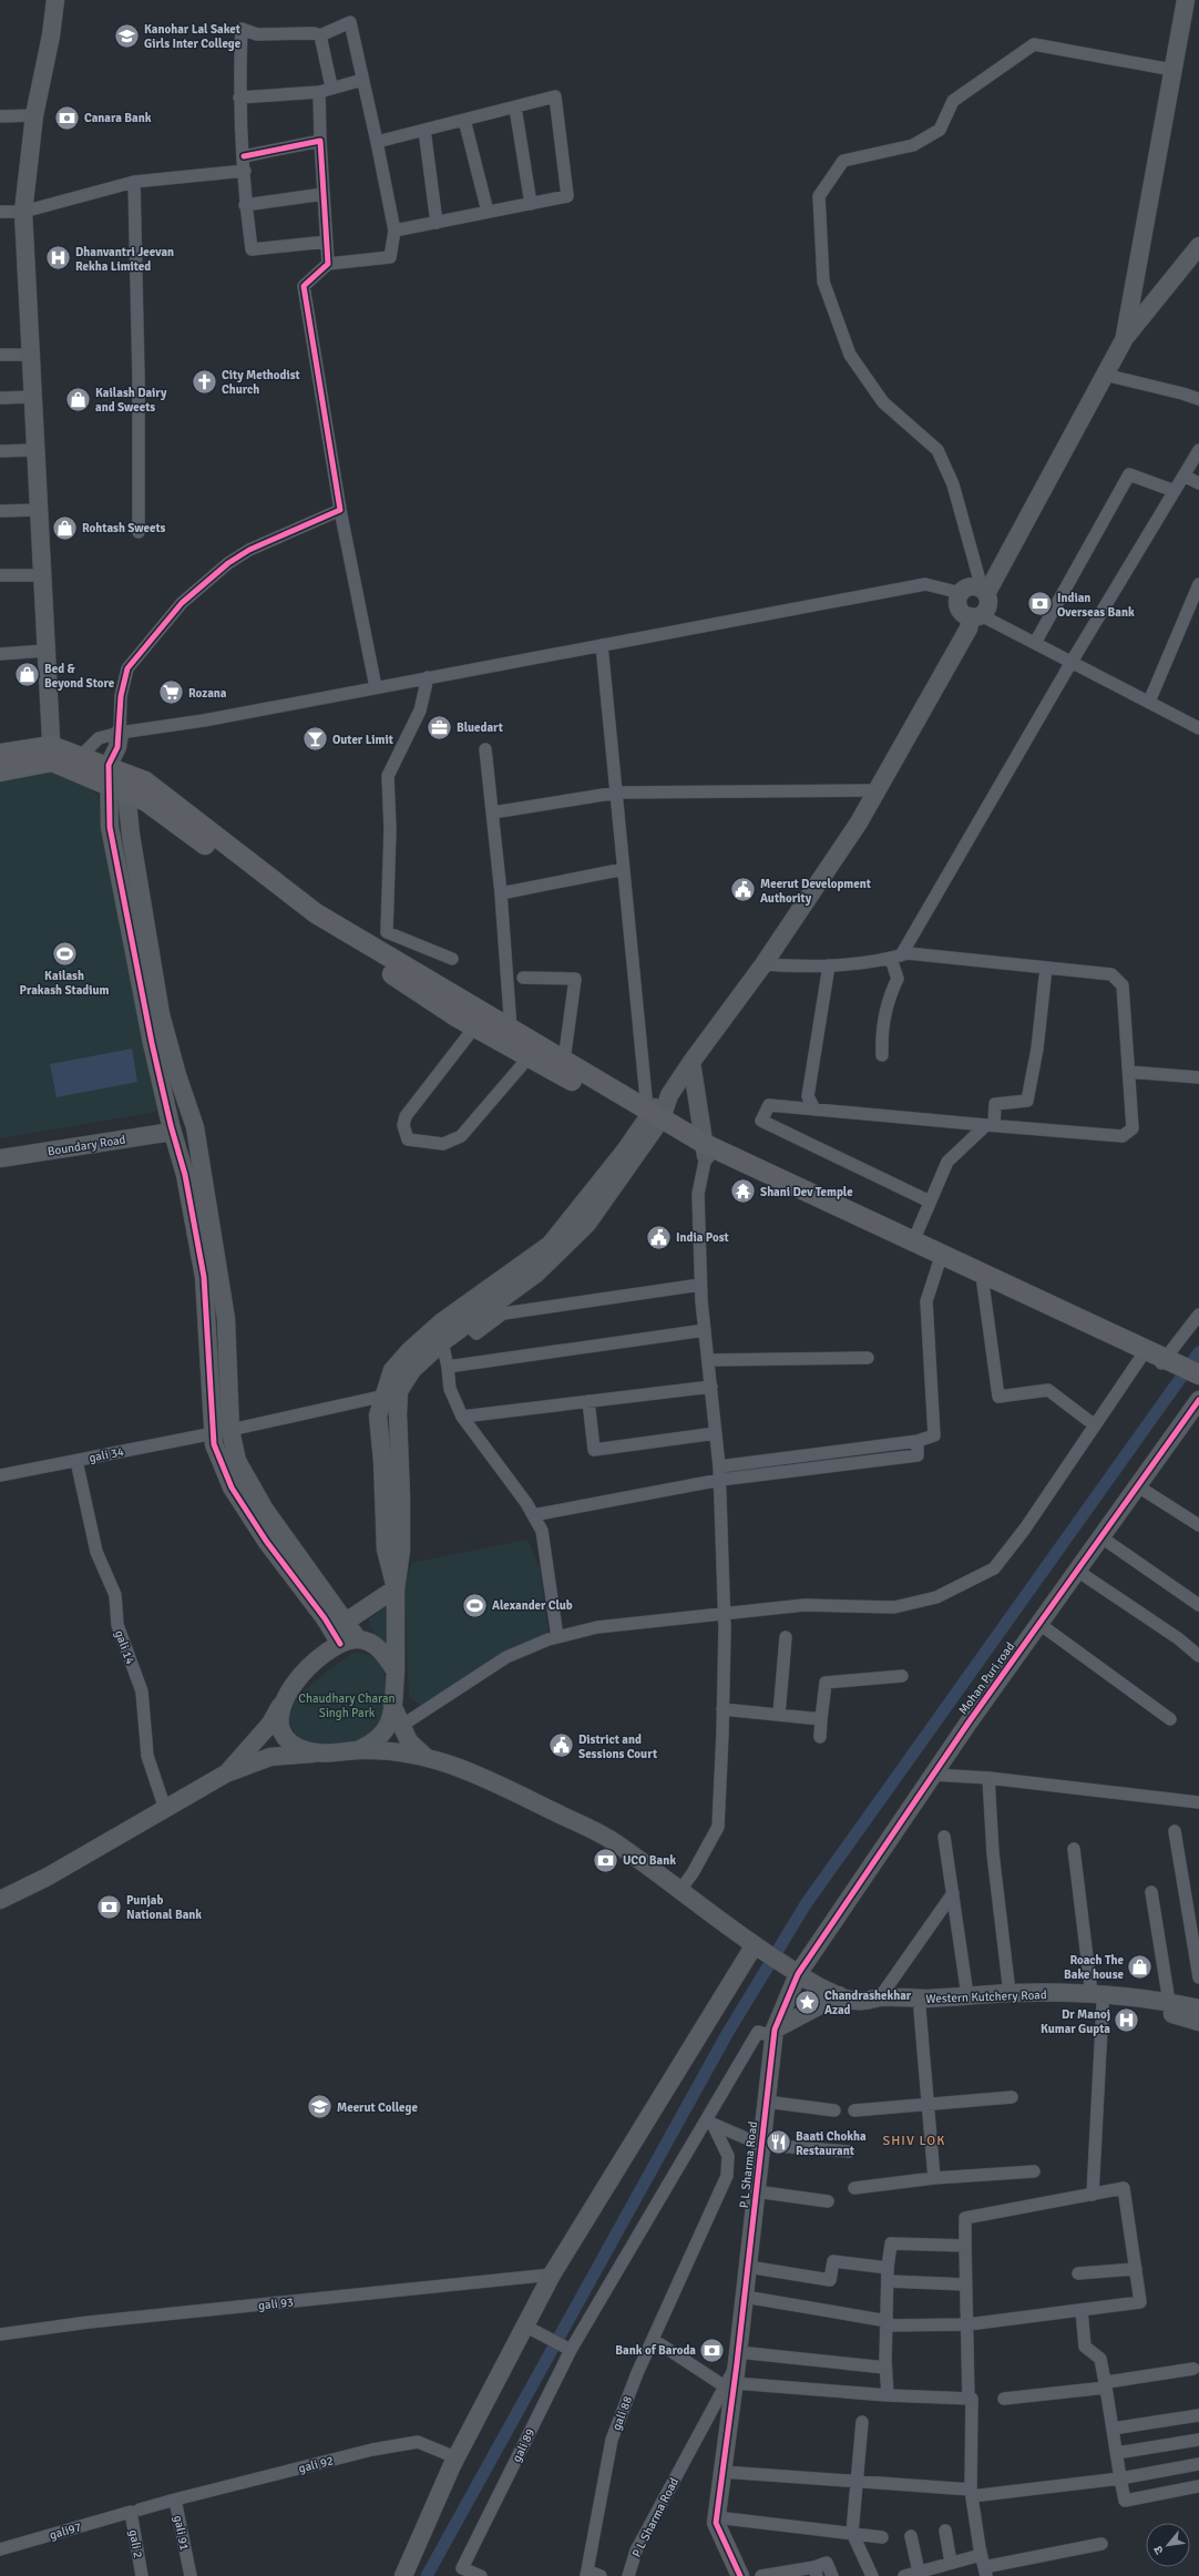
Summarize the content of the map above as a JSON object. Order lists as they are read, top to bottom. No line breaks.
{"streets":{"street":["Boundary Road","gali 34","gali 14","Mohan Puri road","Western Kutchery Road","P L Sharma Road","gali 93","gali 88","gali 89","gali 92","gali97","gali 91","gali 2"]},"crossings":[["gali 34","gali 14"],["Mohan Puri road","Western Kutchery Road"],["Mohan Puri road","P L Sharma Road"],["Western Kutchery Road","P L Sharma Road"],["P L Sharma Road","gali 88"],["gali 92","gali 91"],["gali97","gali 91"],["gali97","gali 2"],["gali 91","gali 2"]],"districts":["SHIV LOK"],"parks":["Chaudhary Charan Singh Park"],"places":{"school or university":["Kanohar Lal Saket Girls Inter College","Meerut College"],"bank":["Canara Bank","Indian Overseas Bank","UCO Bank","Punjab National Bank","Bank of Baroda"],"hospital":["Dhanvantri Jeevan Rekha Limited","Dr Manoj Kumar Gupta"],"church":["City Methodist Church"],"shop":["Kailash Dairy and Sweets","Rohtash Sweets","Bed & Beyond Store","Roach The Bake house"],"supermarket":["Rozana"],"office":["Bluedart"],"bar":["Outer Limit"],"public building":["Meerut Development Authority","India Post","District and Sessions Court"],"sports":["Kailash Prakash Stadium","Alexander Club"],"temple":["Shani Dev Temple"],"place":["Chandrashekhar Azad"],"restaurant":["Baati Chokha Restaurant"]},"north":"bottom left"}
